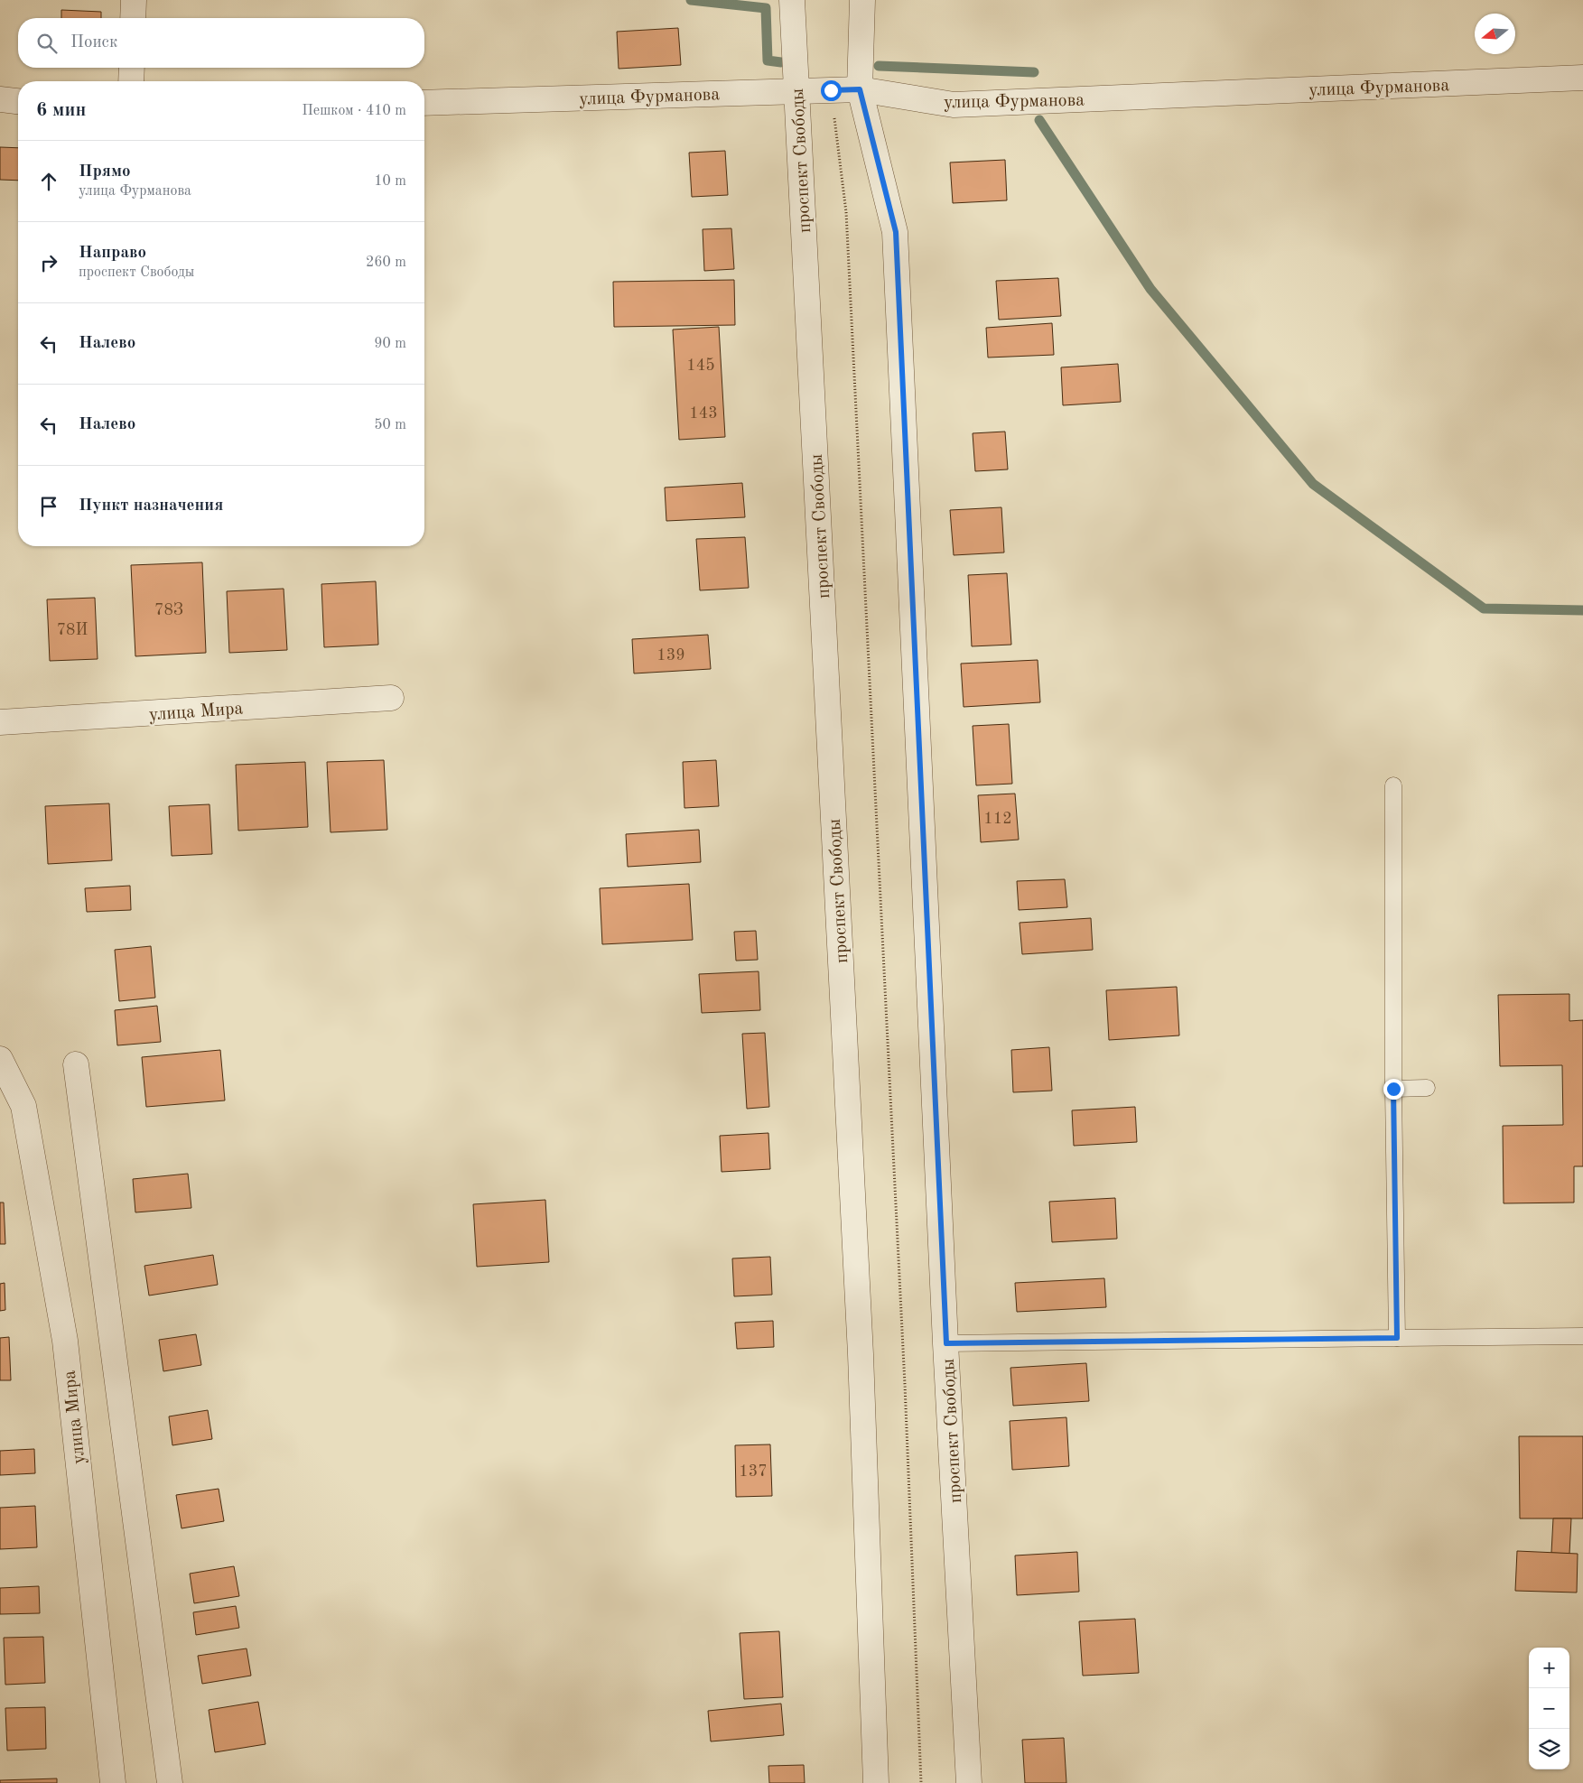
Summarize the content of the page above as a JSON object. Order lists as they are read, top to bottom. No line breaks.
{"streets":{"street":["улица Фурманова","проспект Свободы","улица Мира"]},"crossings":[["улица Фурманова","проспект Свободы"]],"house_numbers":["145","143","78З","78И","139","112","137"],"north":"left","page":{"search":"Поиск","heading":["6 мин","Пешком · 410 m"],"list":[["Прямо","улица Фурманова","10 m"],["Направо","проспект Свободы","260 m"],["Налево","90 m"],["Налево","50 m"],"Пункт назначения"],"map_buttons":["+","−"]}}
